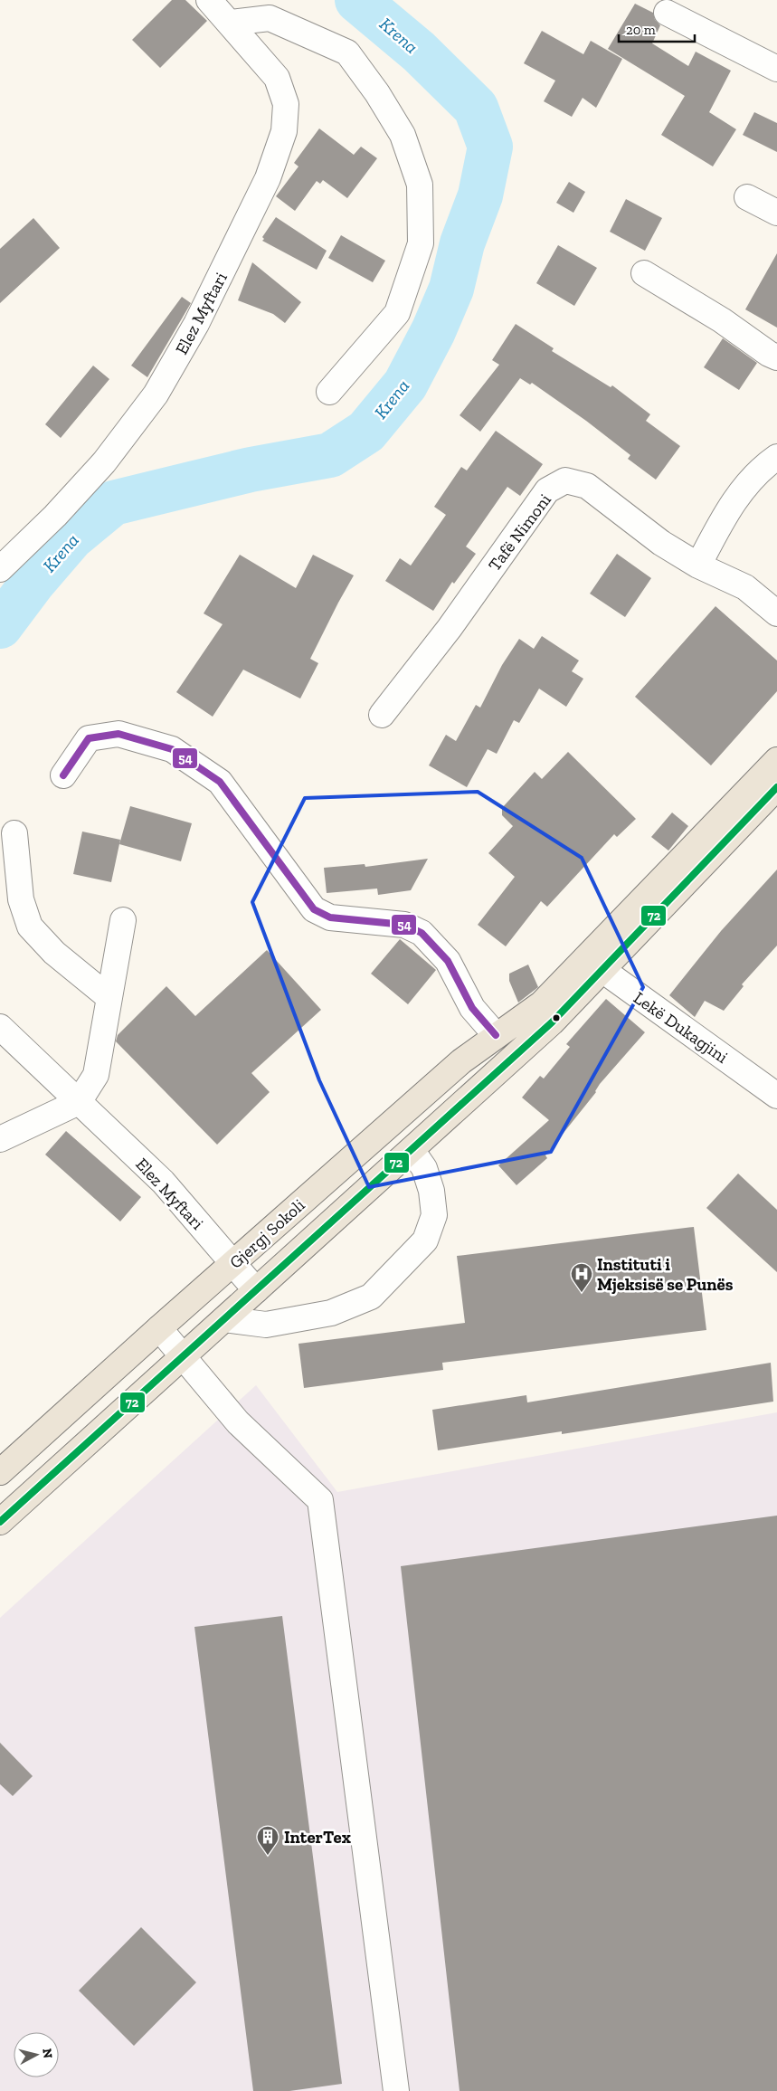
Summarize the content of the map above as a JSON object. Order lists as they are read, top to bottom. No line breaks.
{"streets":{"main road":["Gjergj Sokoli"],"street":["Elez Myftari","Tafë Nimoni","Lekë Dukagjini"]},"crossings":[["Elez Myftari","Gjergj Sokoli"]],"water":["Krena"],"places":{"hospital":["Instituti i Mjeksisë se Punës"],"building":["InterTex"]},"lines":["transit line 54","transit line 72"],"scale_bar":"20 m","north":"right"}
